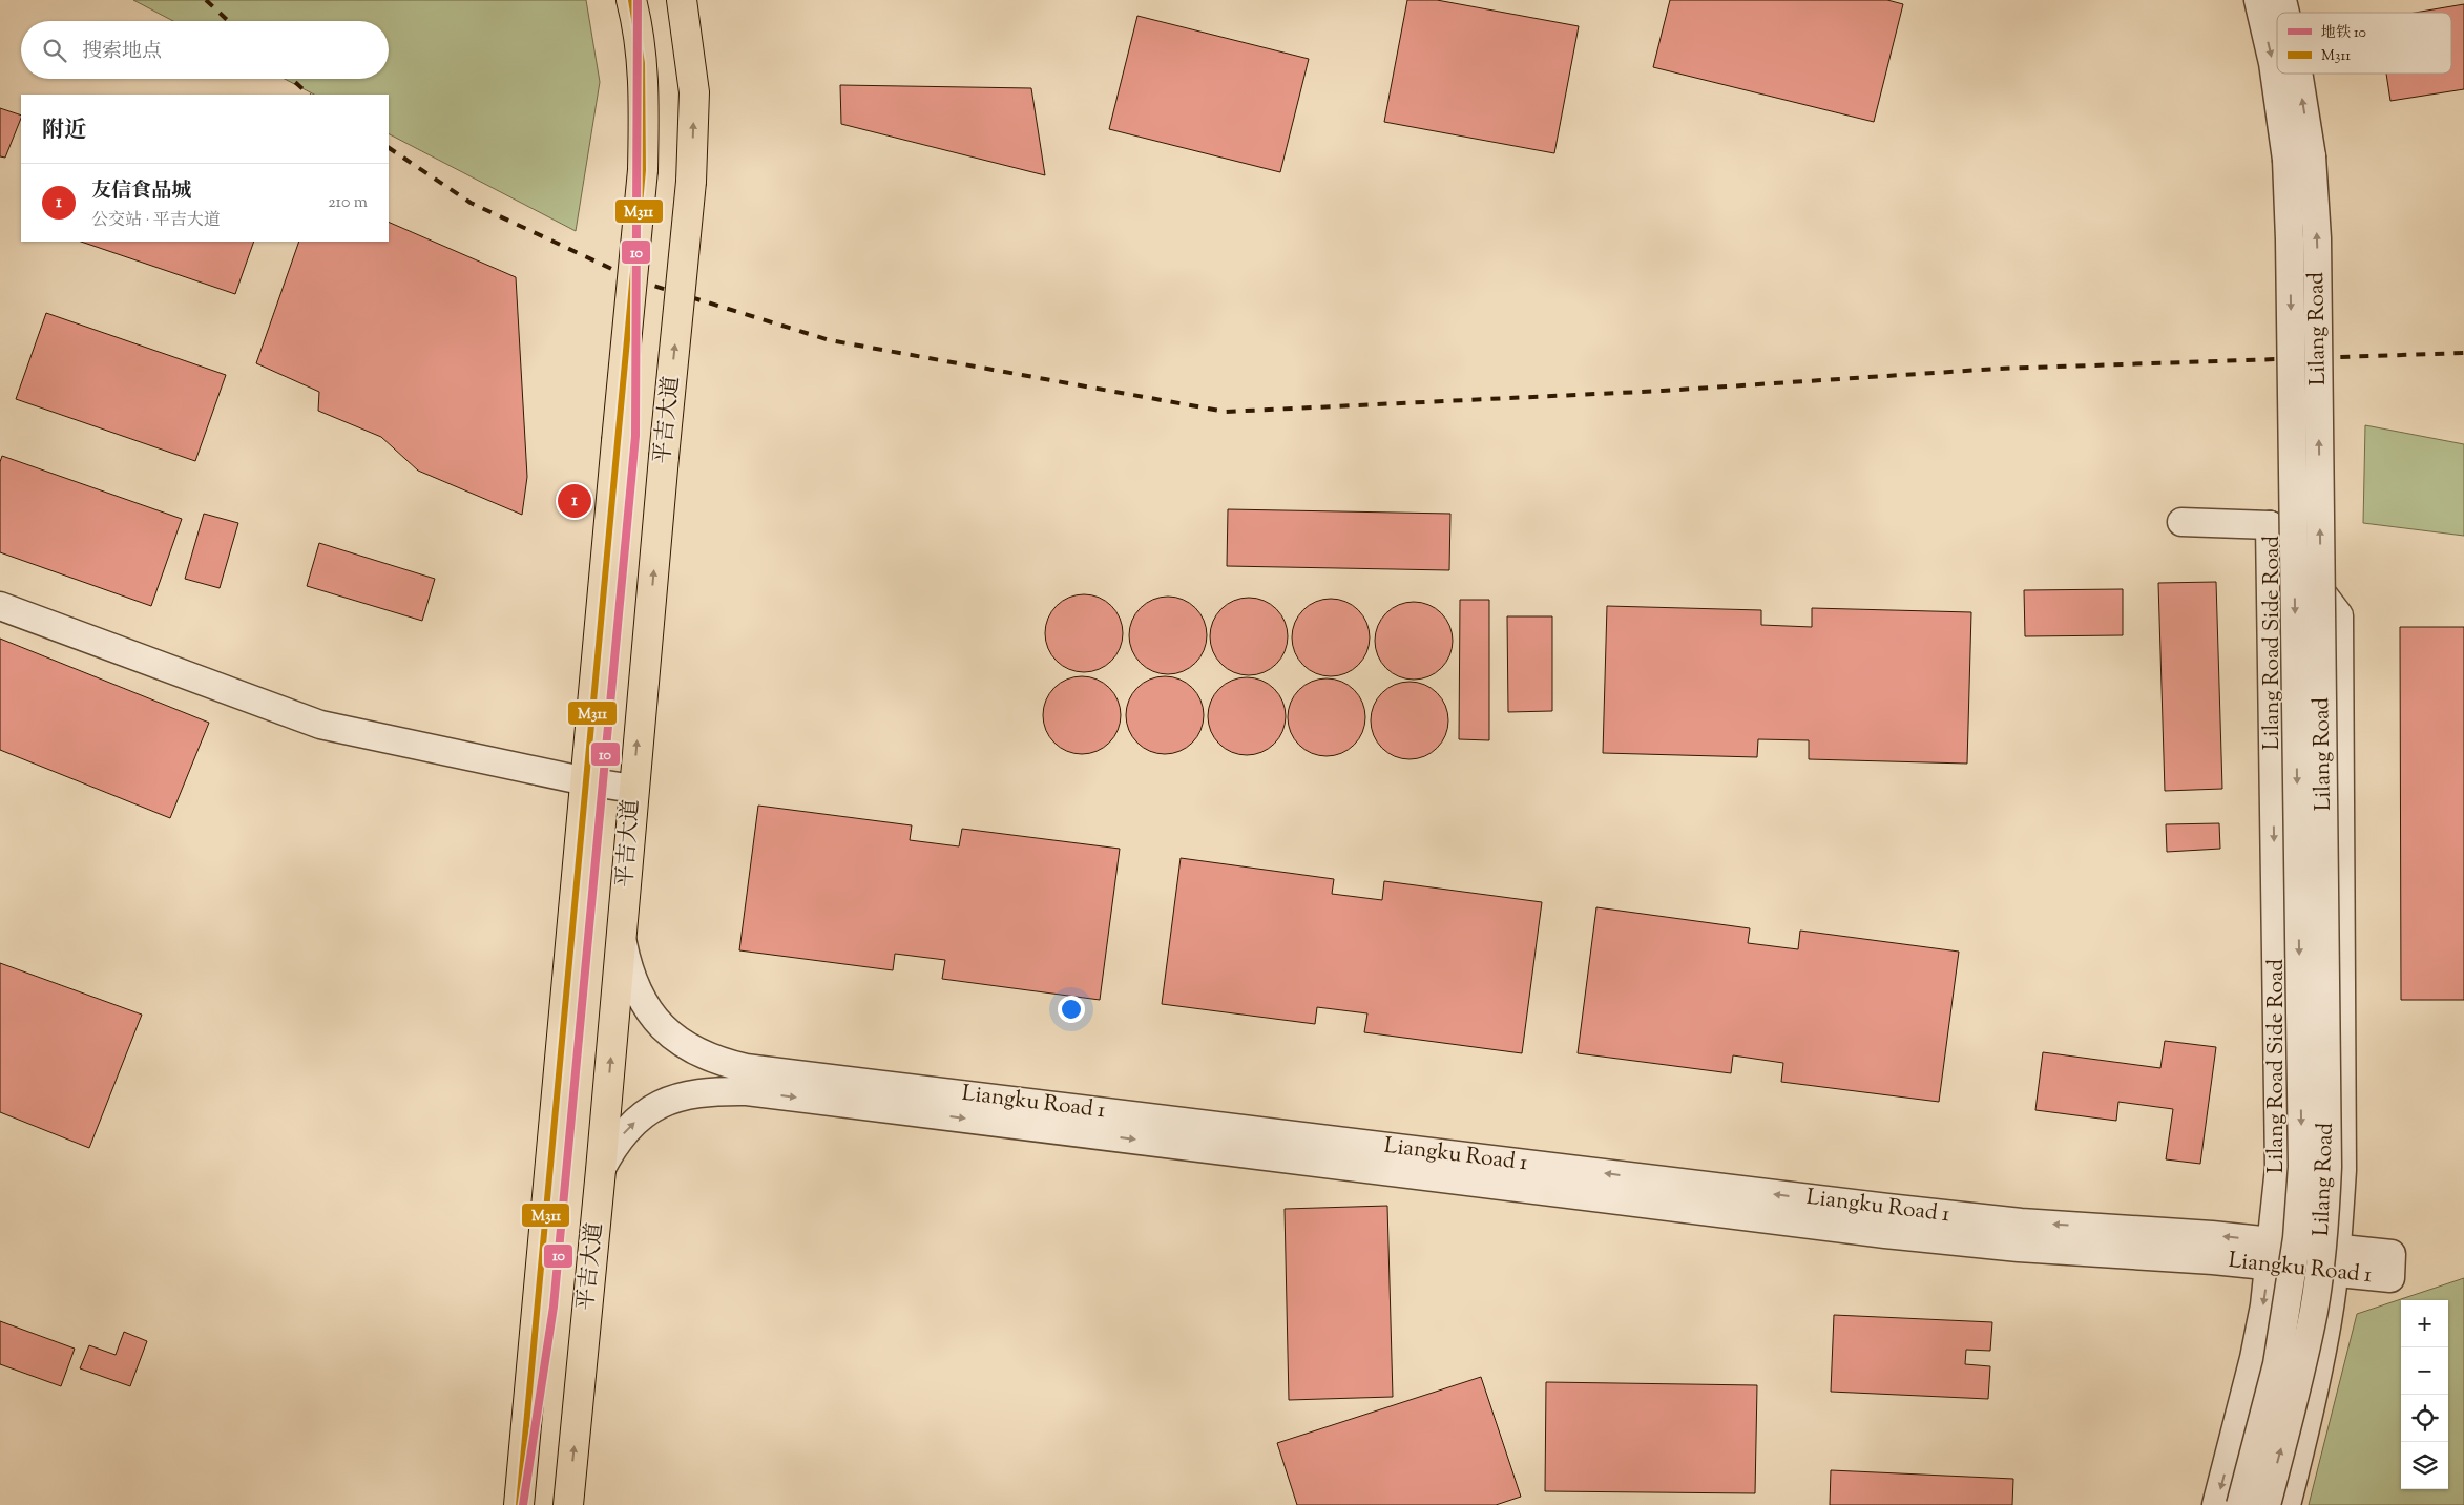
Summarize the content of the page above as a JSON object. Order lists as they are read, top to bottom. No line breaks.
{"streets":{"main road":["平吉大道"],"street":["Lilang Road","Lilang Road Side Road","Liangku Road 1"]},"crossings":[["平吉大道","Liangku Road 1"],["Lilang Road Side Road","Liangku Road 1"]],"lines":["metro line 10","transit line M311"],"legend":["地铁 10","M311"],"page":{"search":"搜索地点","heading":"附近","list":[{"mark":"1","name":"友信食品城","note":"公交站 · 平吉大道","value":"210 m"}],"pins":"1","map_buttons":["+","−"]}}
